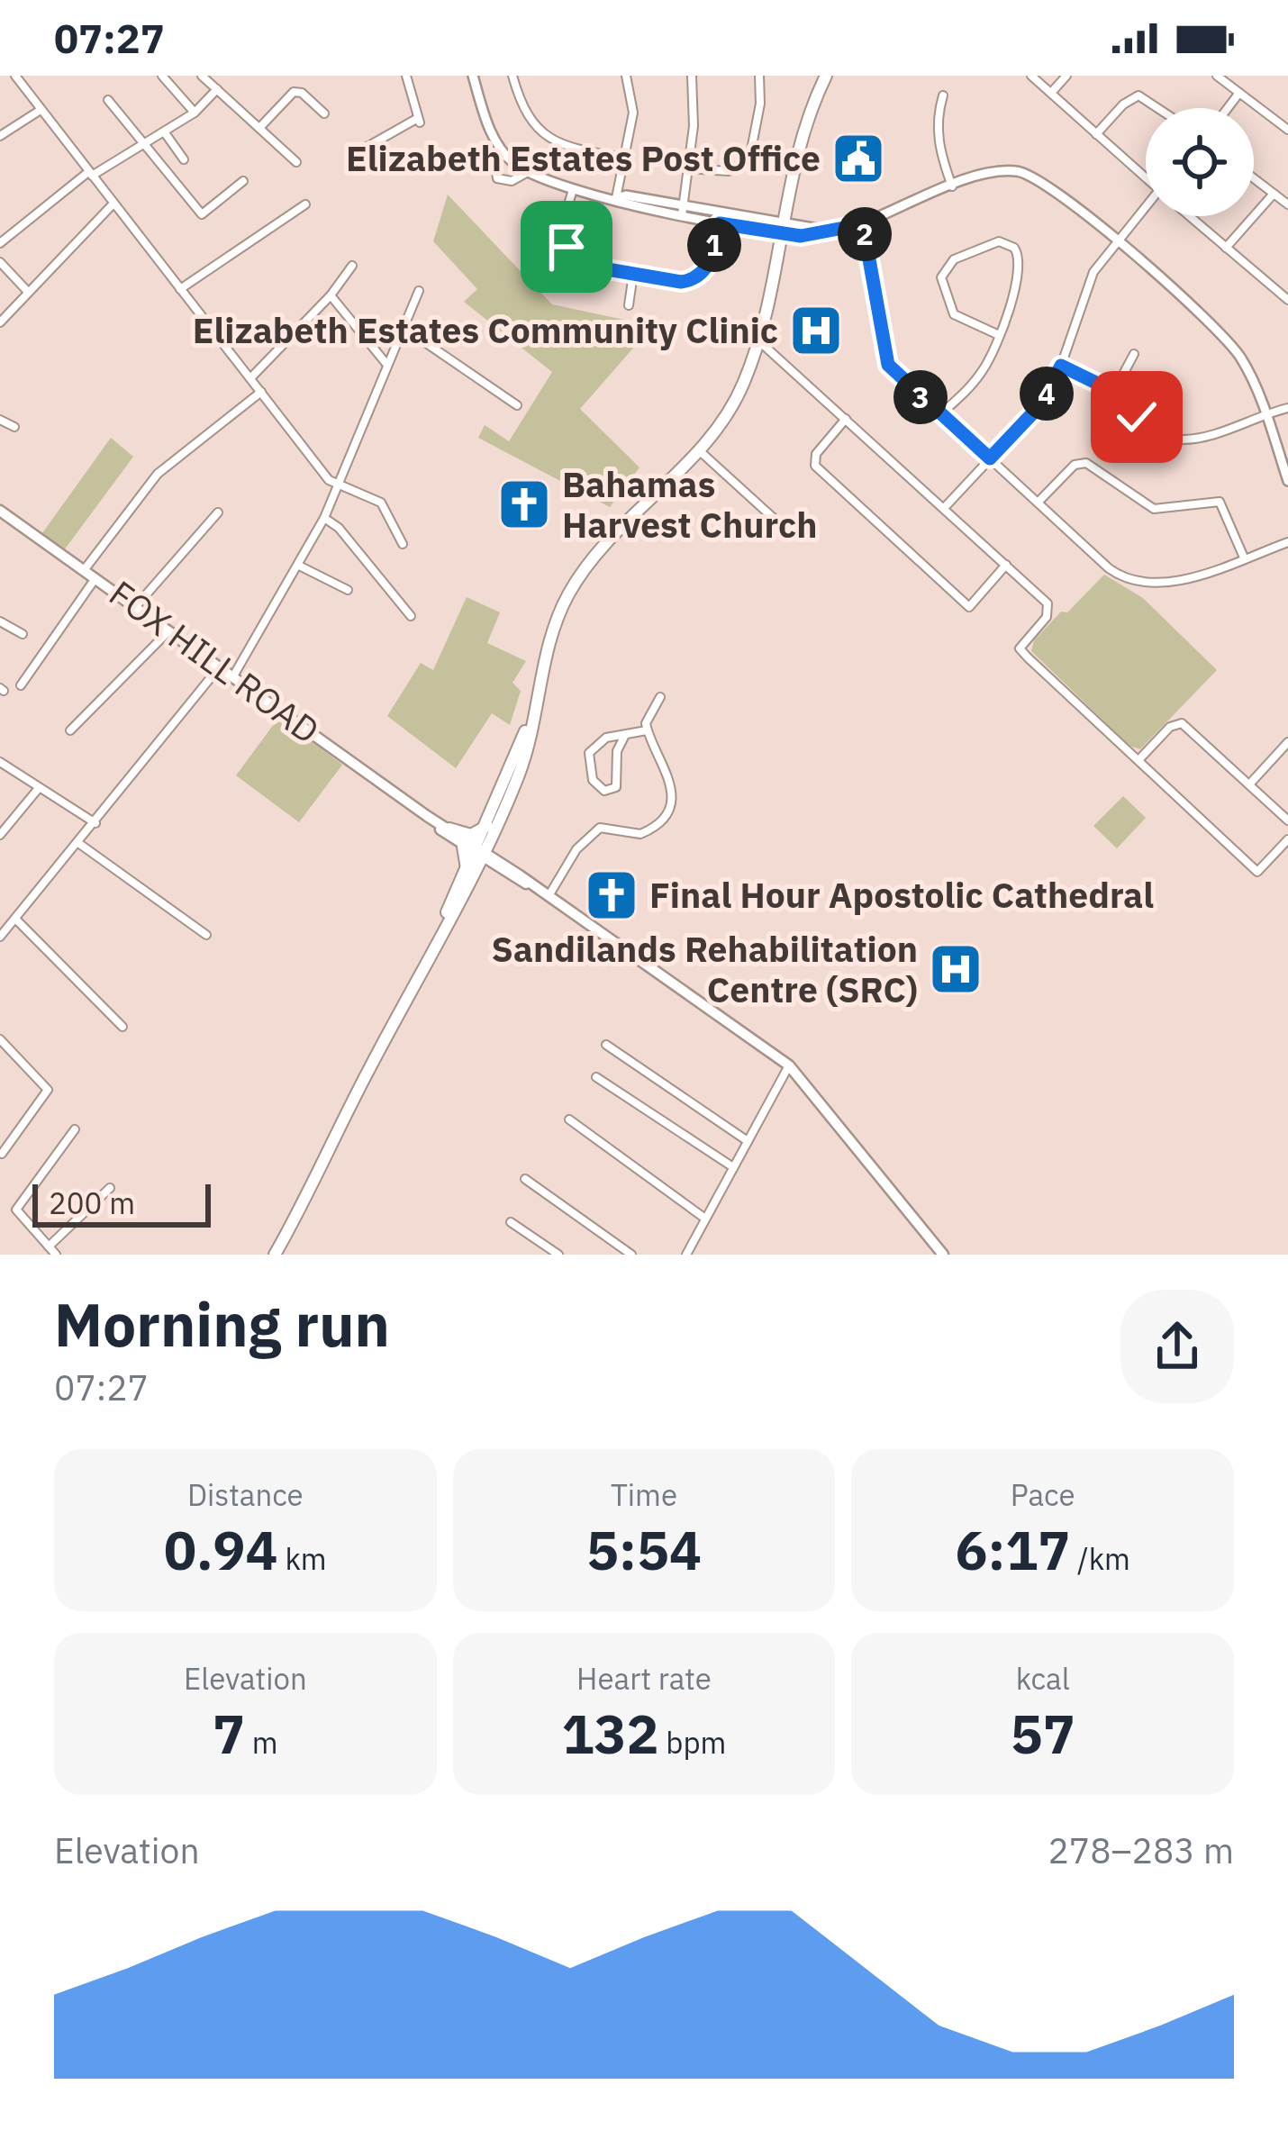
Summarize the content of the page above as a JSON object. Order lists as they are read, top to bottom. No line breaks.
{"streets":{"main road":["FOX HILL ROAD"]},"places":{"public building":["Elizabeth Estates Post Office"],"hospital":["Elizabeth Estates Community Clinic","Sandilands Rehabilitation Centre (SRC)"],"church":["Bahamas Harvest Church","Final Hour Apostolic Cathedral"]},"scale_bar":"200 m","page":{"status":"07:27","pins":["2","1","4","3"],"scale":"200 m","heading":["Morning run","07:27"],"stats":[["Distance","0.94 km"],["Time","5:54"],["Pace","6:17 /km"],["Elevation","7 m"],["Heart rate","132 bpm"],["kcal","57"]],"chart":["Elevation","278–283 m"]}}
